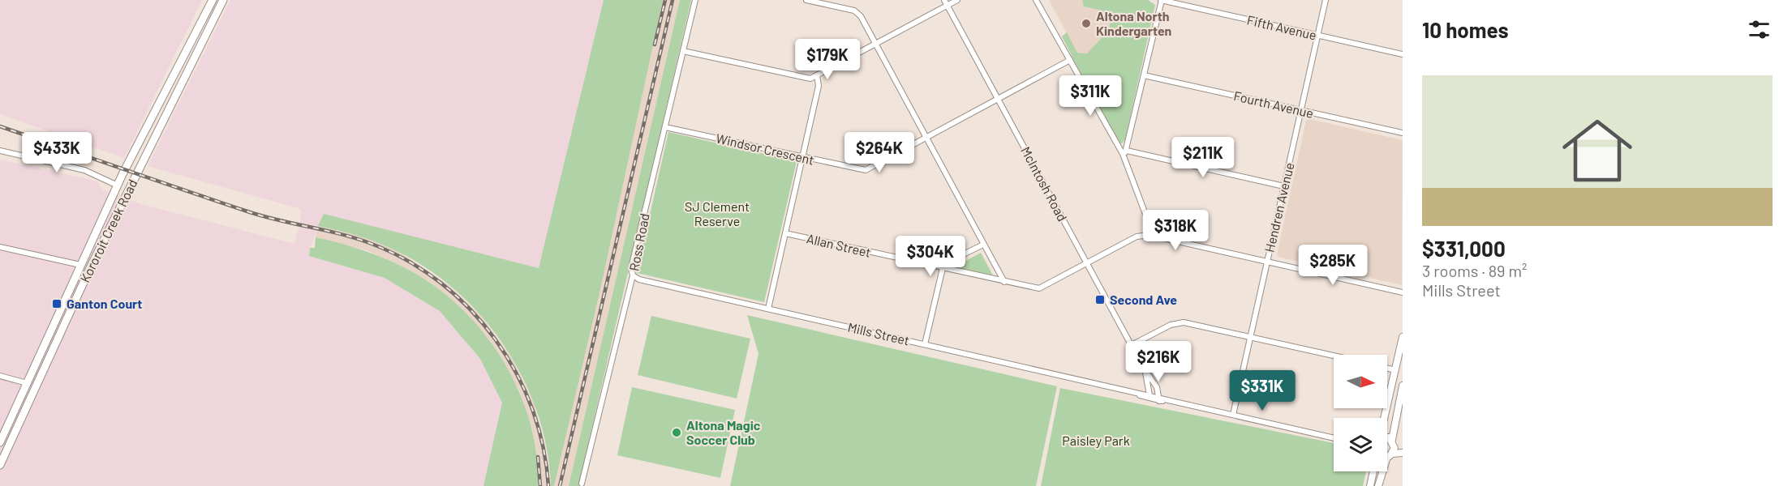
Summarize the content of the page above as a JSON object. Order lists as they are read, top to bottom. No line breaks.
{"streets":{"main road":["Kororoit Creek Road"],"street":["Fifth Avenue","Fourth Avenue","Windsor Crescent","McIntosh Road","Hendren Avenue","Ross Road","Allan Street","Mills Street"]},"crossings":[["Fifth Avenue","Hendren Avenue"],["Fourth Avenue","Hendren Avenue"],["Windsor Crescent","McIntosh Road"],["Windsor Crescent","Ross Road"],["McIntosh Road","Allan Street"],["McIntosh Road","Mills Street"],["Hendren Avenue","Mills Street"],["Ross Road","Mills Street"]],"parks":["SJ Clement Reserve","Paisley Park"],"places":{"other":["Altona North Kindergarten","Altona Magic Soccer Club"],"transit":["Second Ave","Ganton Court"]},"north":"right","page":{"heading":"10 homes","price":["$179K","$311K","$433K","$264K","$211K","$318K","$304K","$285K","$216K","$331K"],"list":[{"name":"$331,000","note":"3 rooms · 89 m² · Mills Street"}]}}
